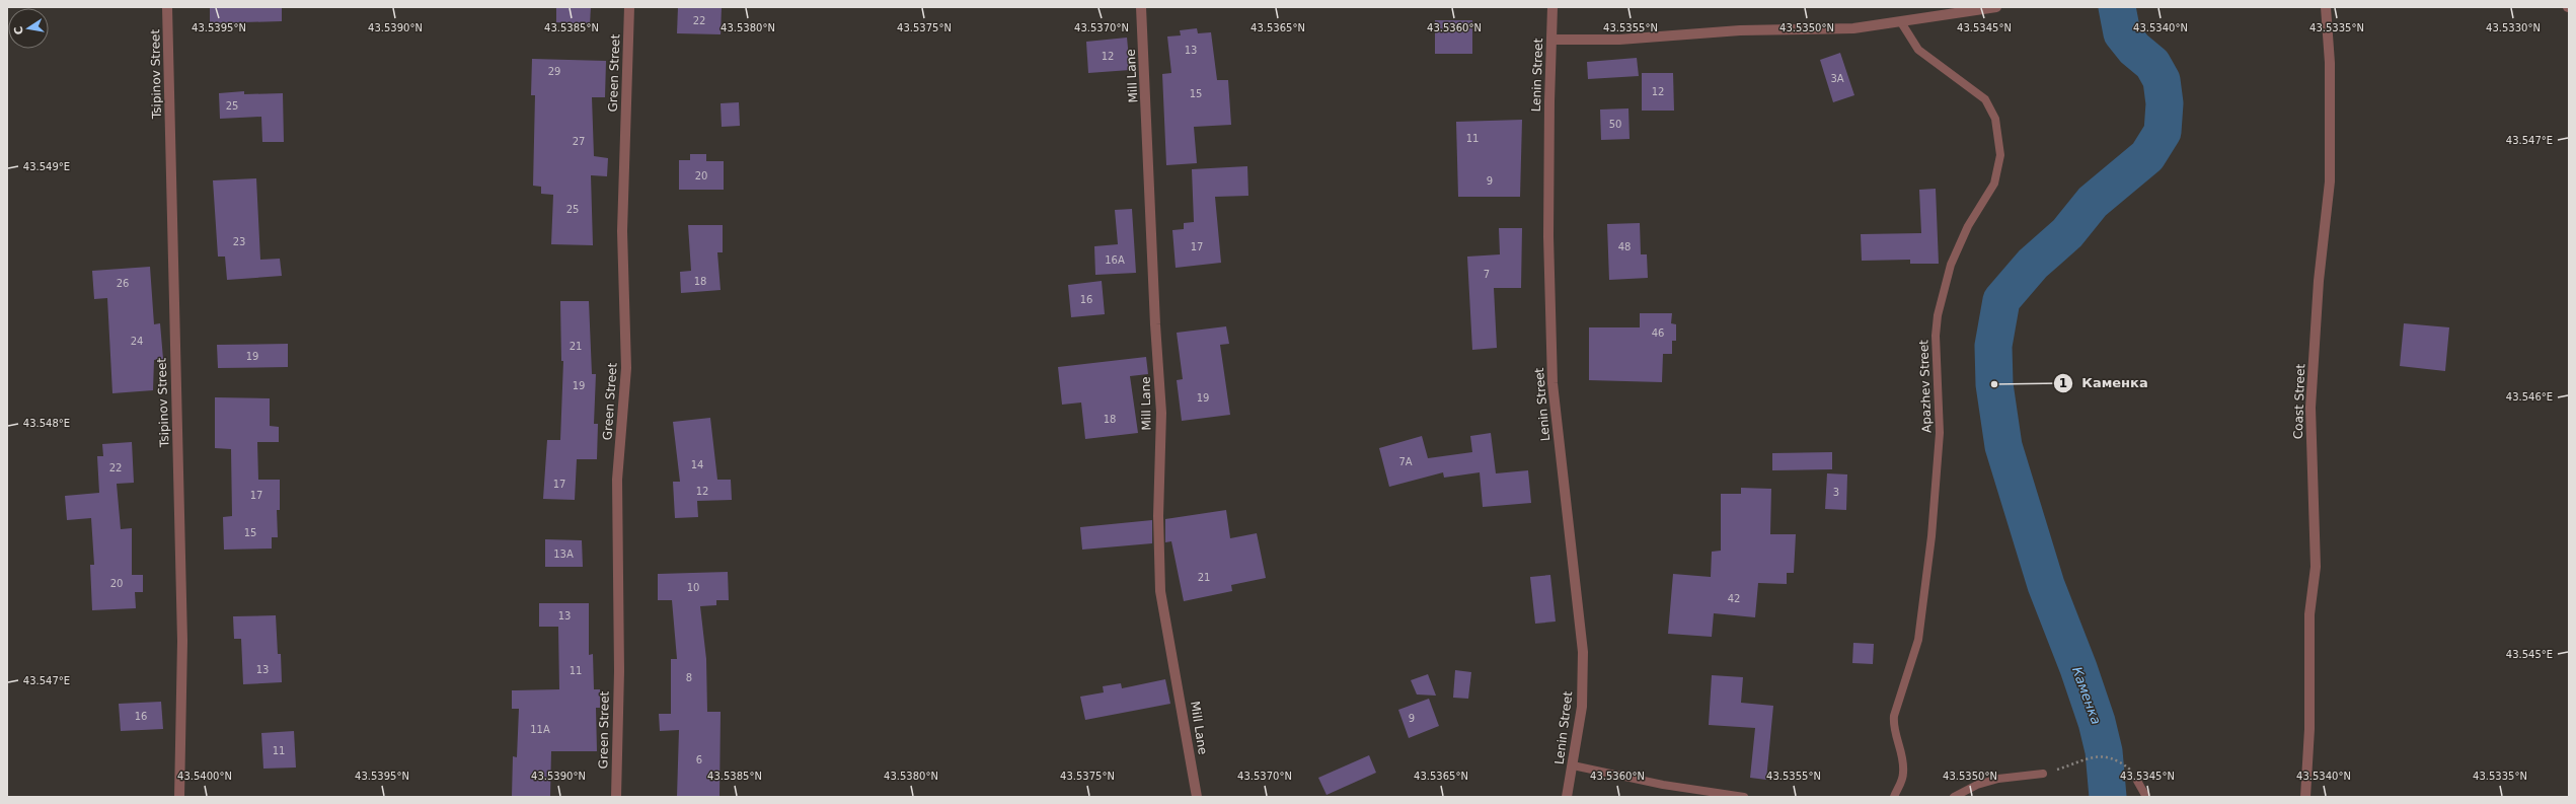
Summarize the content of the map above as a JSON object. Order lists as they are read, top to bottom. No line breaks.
{"streets":{"street":["Green Street","Tsipinov Street","Lenin Street","Mill Lane","Coast Street"],"lane":["Apazhev Street"]},"water":["Каменка"],"places":["Каменка"],"house_numbers":["22","13","12","29","3А","12","15","25","50","11","27","20","9","25","23","17","48","16А","7","18","26","16","46","24","21","19","19","19","18","7А","14","22","17","12","3","17","15","13А","21","20","10","42","13","13","11","8","16","9","11А","11","6"],"north":"left","coordinates":["43.5395°N","43.5390°N","43.5385°N","43.5380°N","43.5375°N","43.5370°N","43.5365°N","43.5360°N","43.5355°N","43.5350°N","43.5345°N","43.5340°N","43.5335°N","43.5330°N","43.547°E","43.549°E","43.546°E","43.548°E","43.545°E","43.5400°N"]}
